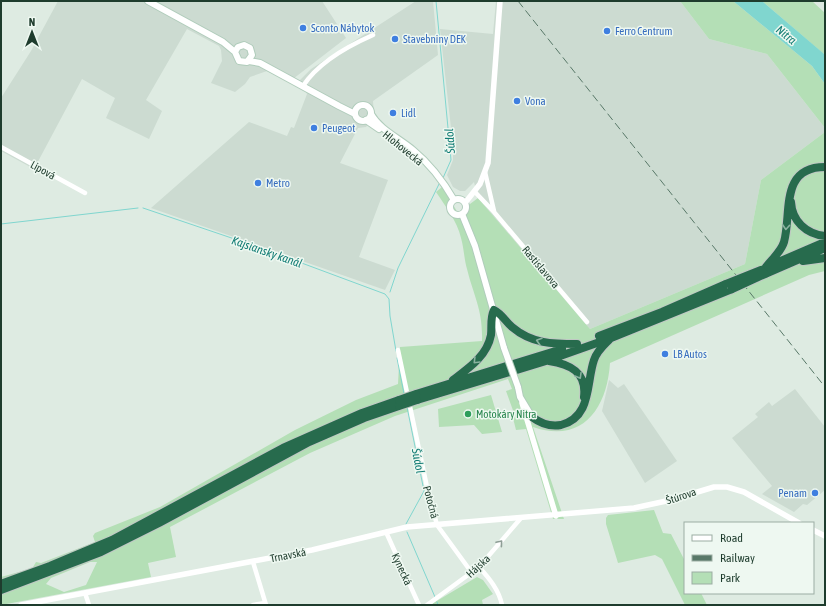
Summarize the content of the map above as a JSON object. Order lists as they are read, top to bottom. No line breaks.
{"streets":{"main road":["Hlohovecká"],"street":["Lipová","Rastislavova","Štúrova","Potočná","Trnavská","Hájska","Kynecká"]},"crossings":[["Štúrova","Trnavská"],["Potočná","Trnavská"],["Potočná","Hájska"],["Trnavská","Hájska"],["Trnavská","Kynecká"]],"one_way":["Hájska"],"water":["Nitra","Šúdol","Kajsiansky kanál"],"places":["Sconto Nábytok","Ferro Centrum","Stavebniny DEK","Vona","Lidl","Peugeot","Metro","LB Autos","Motokáry Nitra","Penam"],"legend":["Road","Railway","Park"],"north":"top"}
